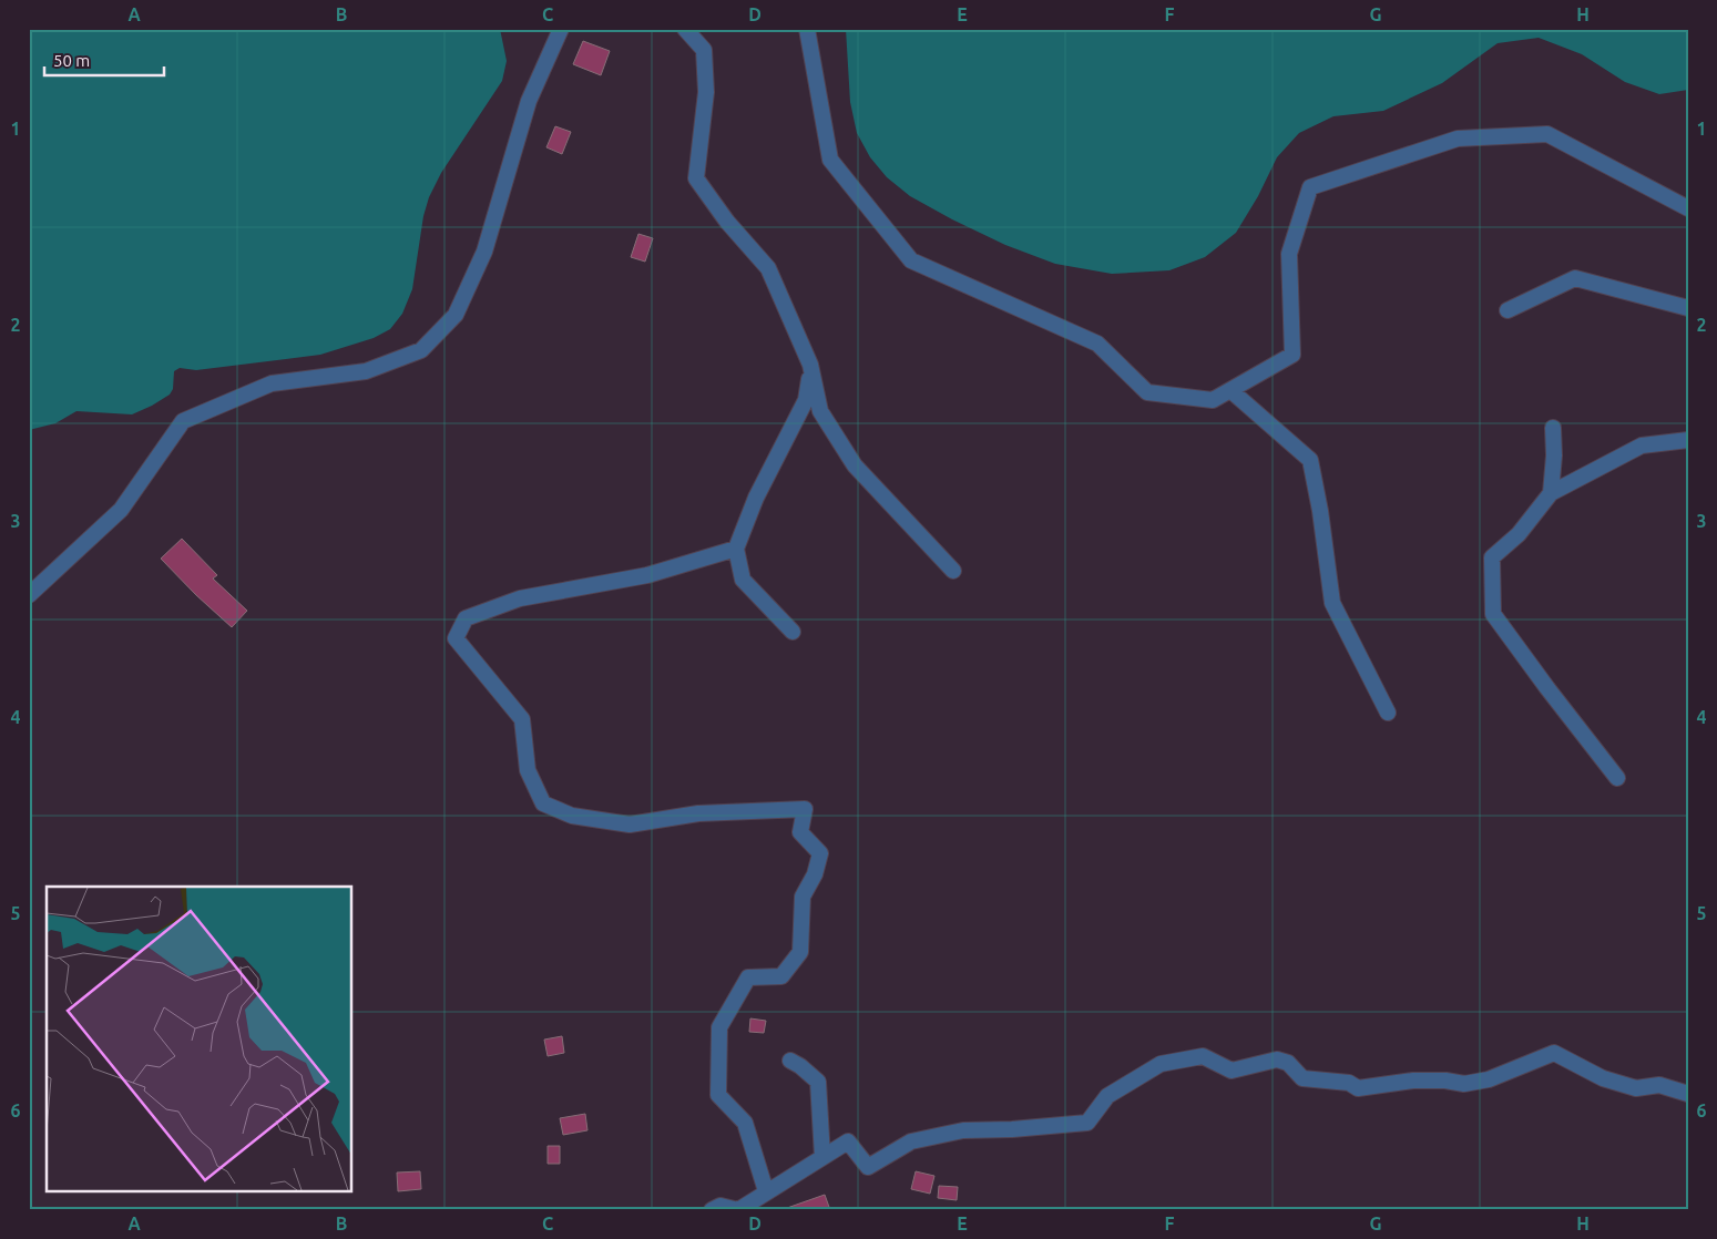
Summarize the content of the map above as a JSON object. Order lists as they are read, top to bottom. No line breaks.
{"scale_bar":"50 m","grid":{"columns":["A","B","C","D","E","F","G","H"],"rows":["1","2","3","4","5","6"]}}
